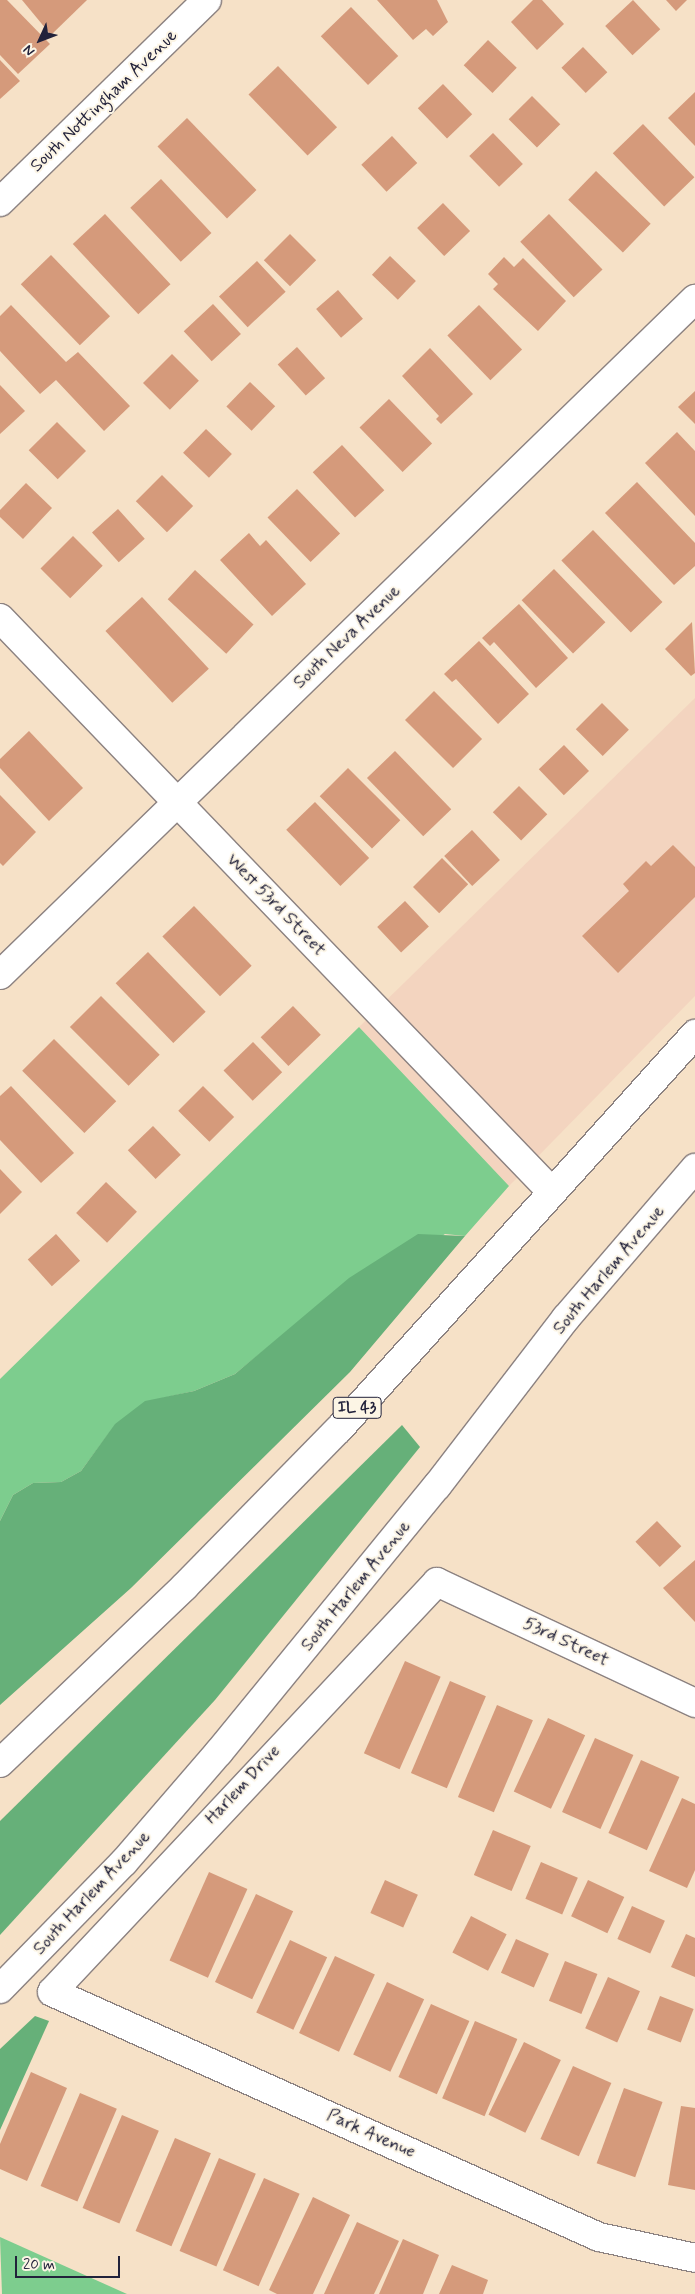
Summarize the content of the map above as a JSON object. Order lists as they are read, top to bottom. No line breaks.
{"streets":{"street":["South Nottingham Avenue","South Neva Avenue","West 53rd Street","South Harlem Avenue","IL 43","53rd Street","Harlem Drive","Park Avenue"]},"crossings":[["South Neva Avenue","West 53rd Street"],["West 53rd Street","IL 43"],["53rd Street","Harlem Drive"],["Harlem Drive","Park Avenue"]],"scale_bar":"20 m","north":"bottom left"}
